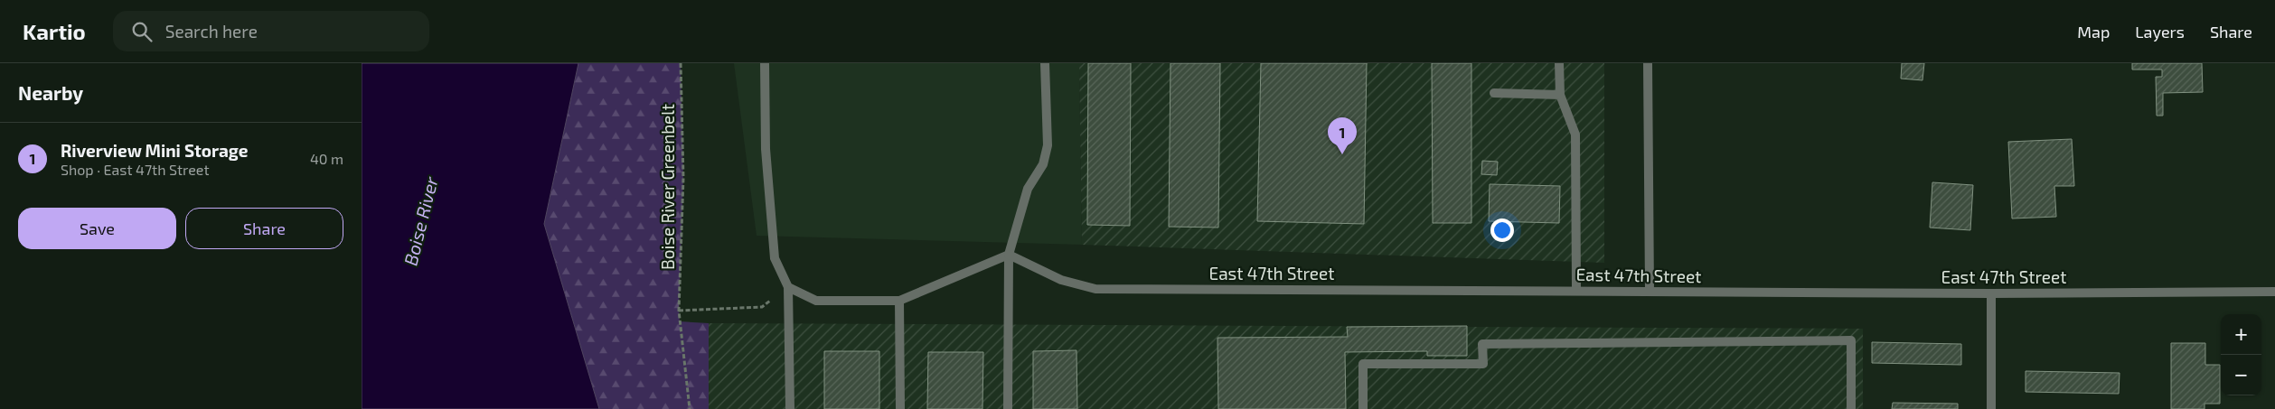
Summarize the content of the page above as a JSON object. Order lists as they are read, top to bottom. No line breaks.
{"streets":{"street":["East 47th Street"],"path":["Boise River Greenbelt"]},"water":["Boise River"],"page":{"header":"Kartio","search":"Search here","nav":["Map","Layers","Share"],"heading":"Nearby","pins":"1","list":[{"mark":"1","name":"Riverview Mini Storage","note":"Shop · East 47th Street","value":"40 m"}],"buttons":["Save","Share"],"map_buttons":["+","−"]}}
